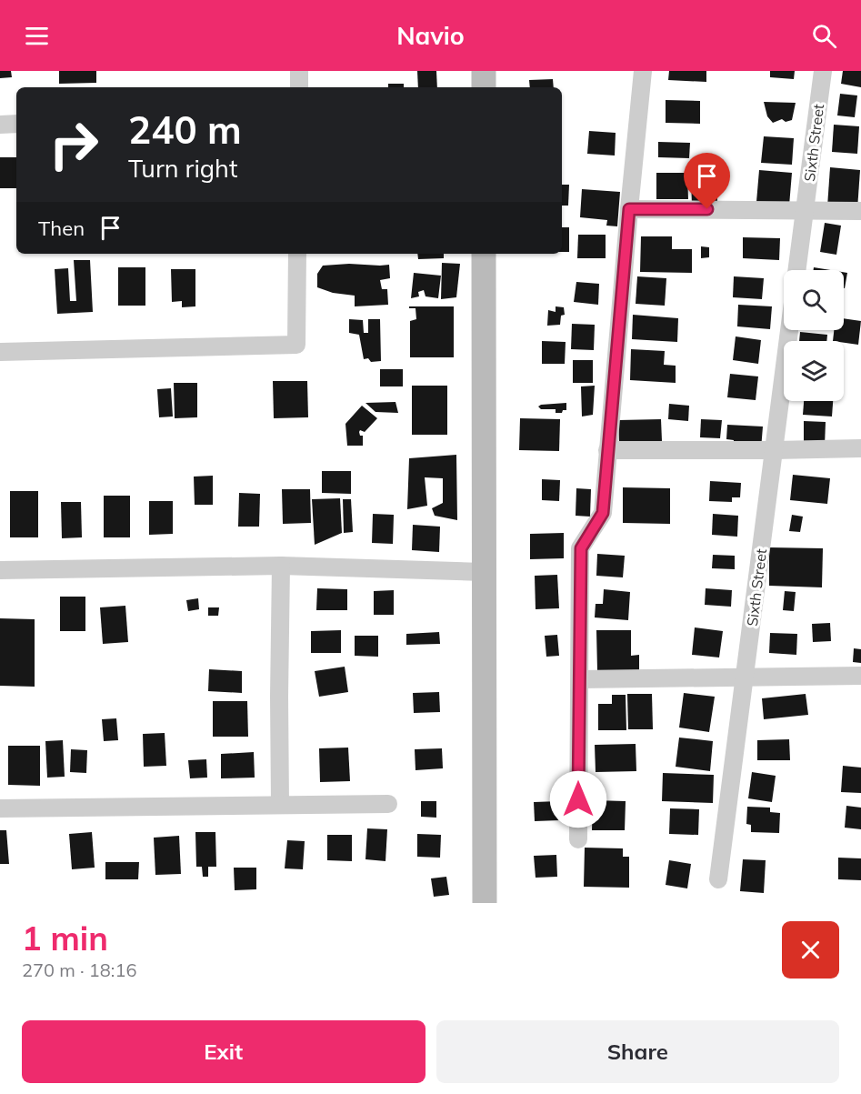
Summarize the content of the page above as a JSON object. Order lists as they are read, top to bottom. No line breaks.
{"streets":{"street":["Sixth Street"]},"page":{"header":"Navio","turn":["240 m","Turn right"],"then":"Then","heading":["1 min","270 m · 18:16"],"buttons":["Exit","Share"]}}
